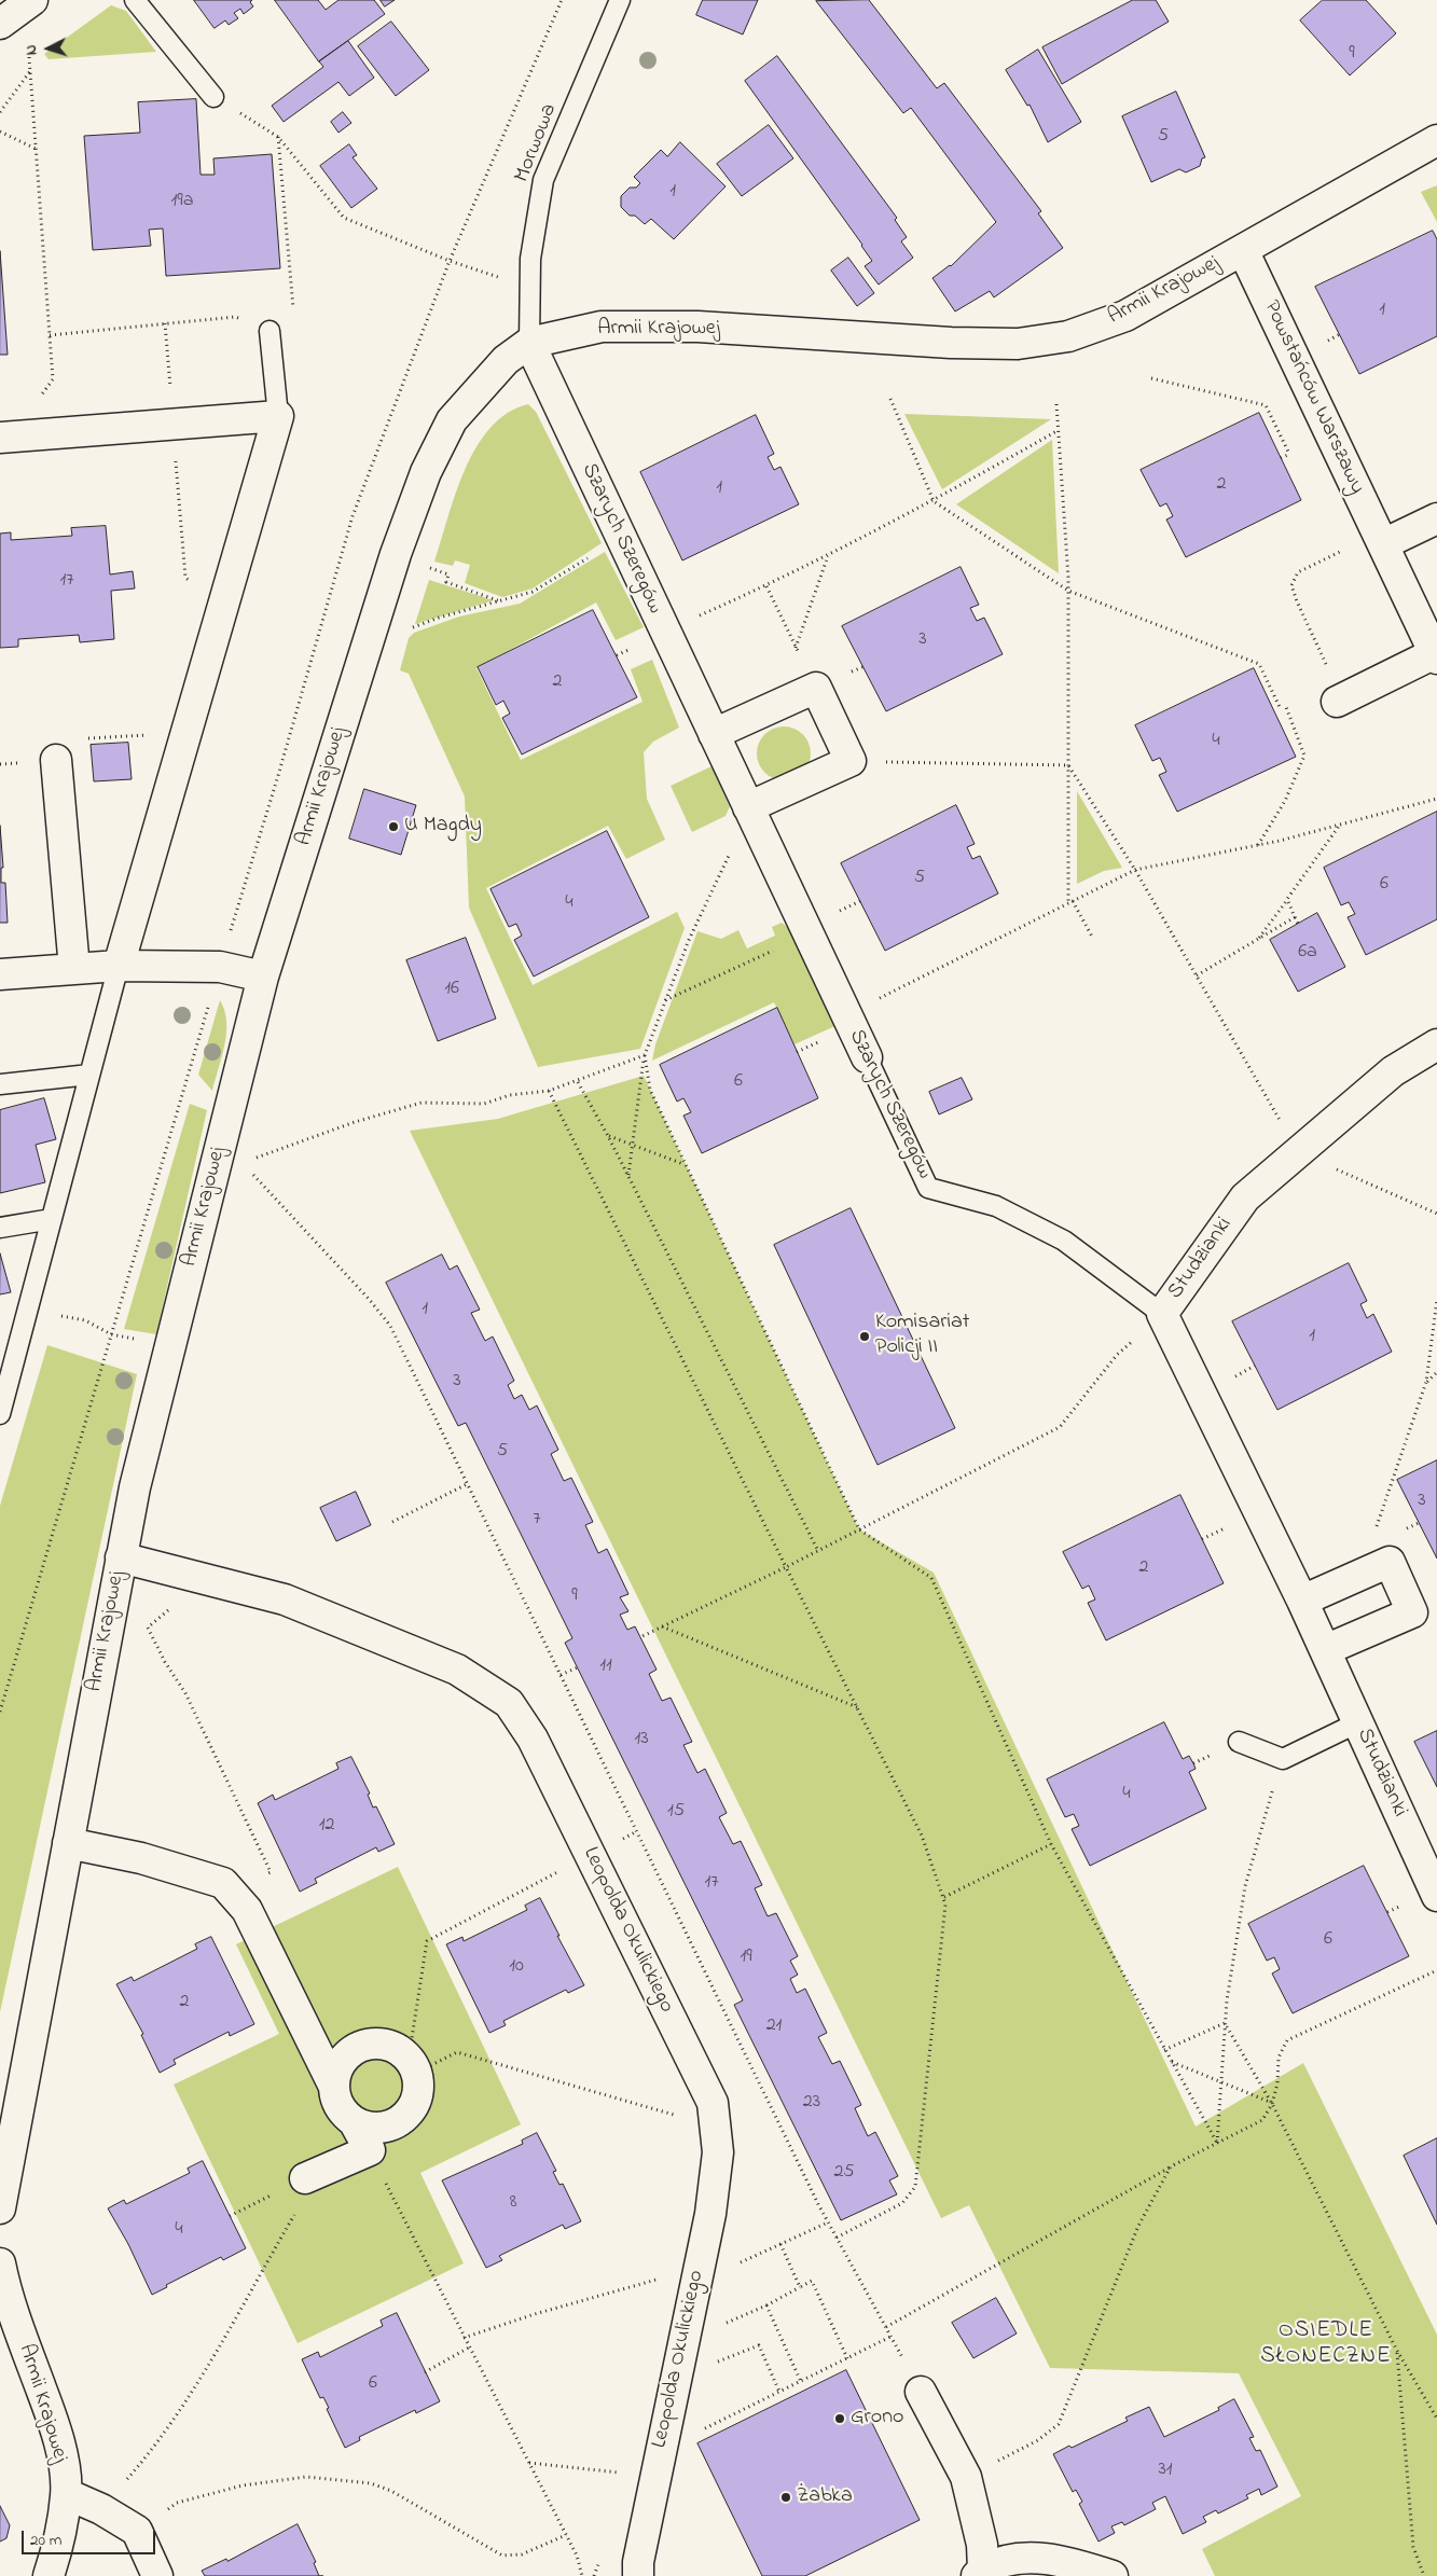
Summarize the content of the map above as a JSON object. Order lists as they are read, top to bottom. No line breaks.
{"streets":{"street":["Armii Krajowej","Powstańców Warszawy","Szarych Szeregów","Studzianki","Leopolda Okulickiego"],"lane":["Morwowa"]},"crossings":[["Morwowa","Armii Krajowej"],["Morwowa","Szarych Szeregów"],["Armii Krajowej","Powstańców Warszawy"],["Armii Krajowej","Szarych Szeregów"],["Armii Krajowej","Leopolda Okulickiego"],["Szarych Szeregów","Studzianki"]],"districts":["OSIEDLE SŁONECZNE"],"places":["U Magdy","Komisariat Policji II","Grono","Żabka"],"house_numbers":["9","5","1","19a","1","2","1","17","3","2","4","5","6","4","6a","16","6","1","1","3","5","3","7","2","9","11","13","4","15","12","17","6","19","10","2","21","23","25","8","4","6","31"],"scale_bar":"20 m","north":"left"}
